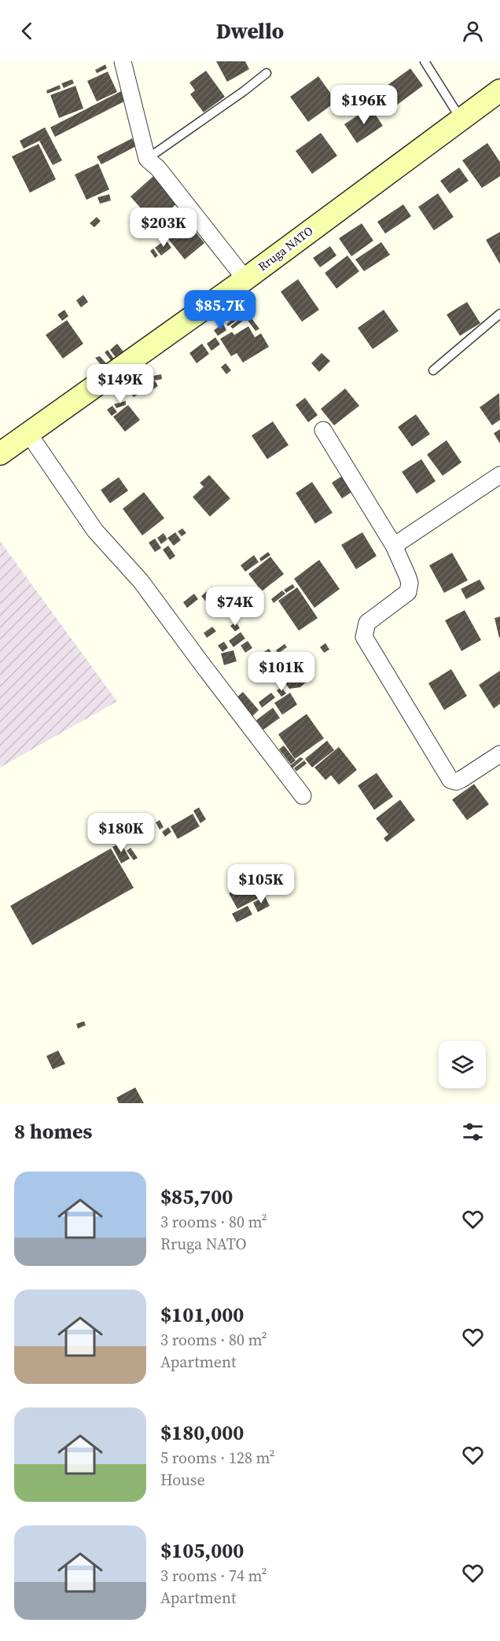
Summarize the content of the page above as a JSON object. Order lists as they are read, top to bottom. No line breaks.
{"streets":{"main road":["Rruga NATO"]},"page":{"header":"Dwello","price":["$196K","$203K","$85.7K","$149K","$74K","$101K","$180K","$105K"],"heading":"8 homes","list":[{"name":"$85,700","note":"3 rooms · 80 m² · Rruga NATO"},{"name":"$101,000","note":"3 rooms · 80 m² · Apartment"},{"name":"$180,000","note":"5 rooms · 128 m² · House"},{"name":"$105,000","note":"3 rooms · 74 m² · Apartment"}]}}
